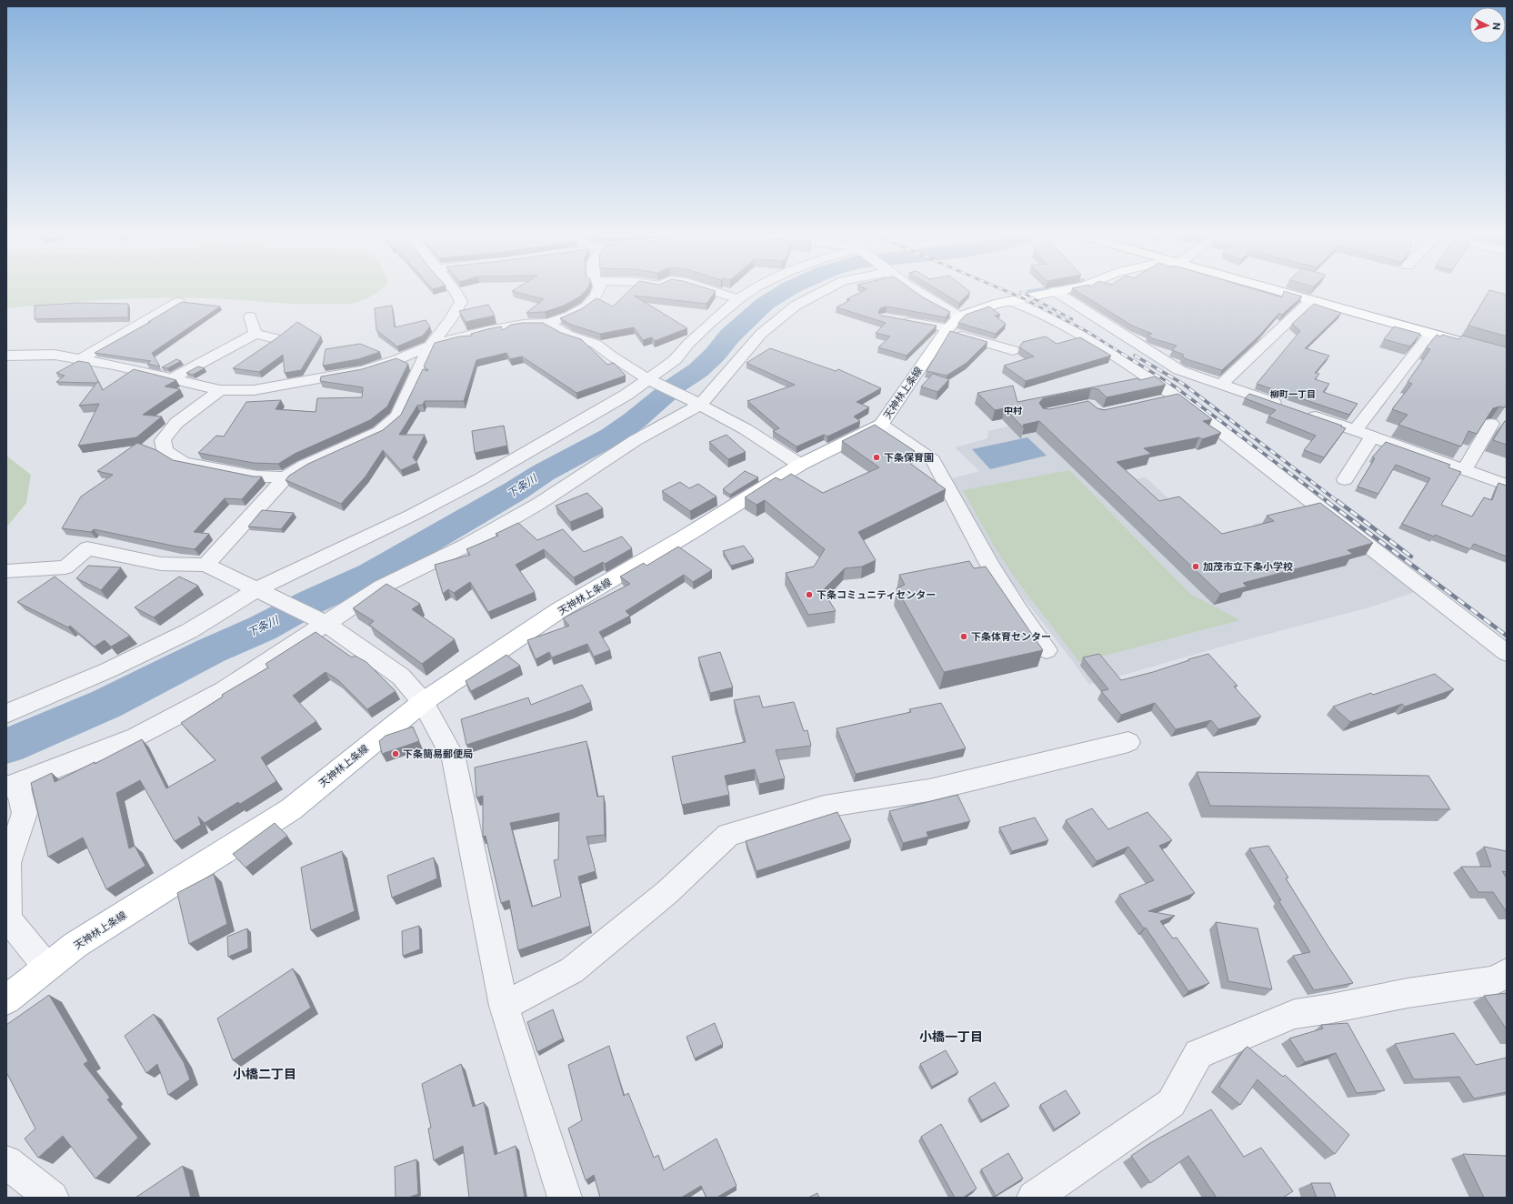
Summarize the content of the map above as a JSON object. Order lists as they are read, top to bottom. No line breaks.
{"streets":{"main road":["天神林上条線"]},"districts":["柳町一丁目","中村","小橋一丁目","小橋二丁目"],"water":["下条川"],"places":["下条保育園","加茂市立下条小学校","下条コミュニティセンター","下条体育センター","下条簡易郵便局"],"north":"right"}
